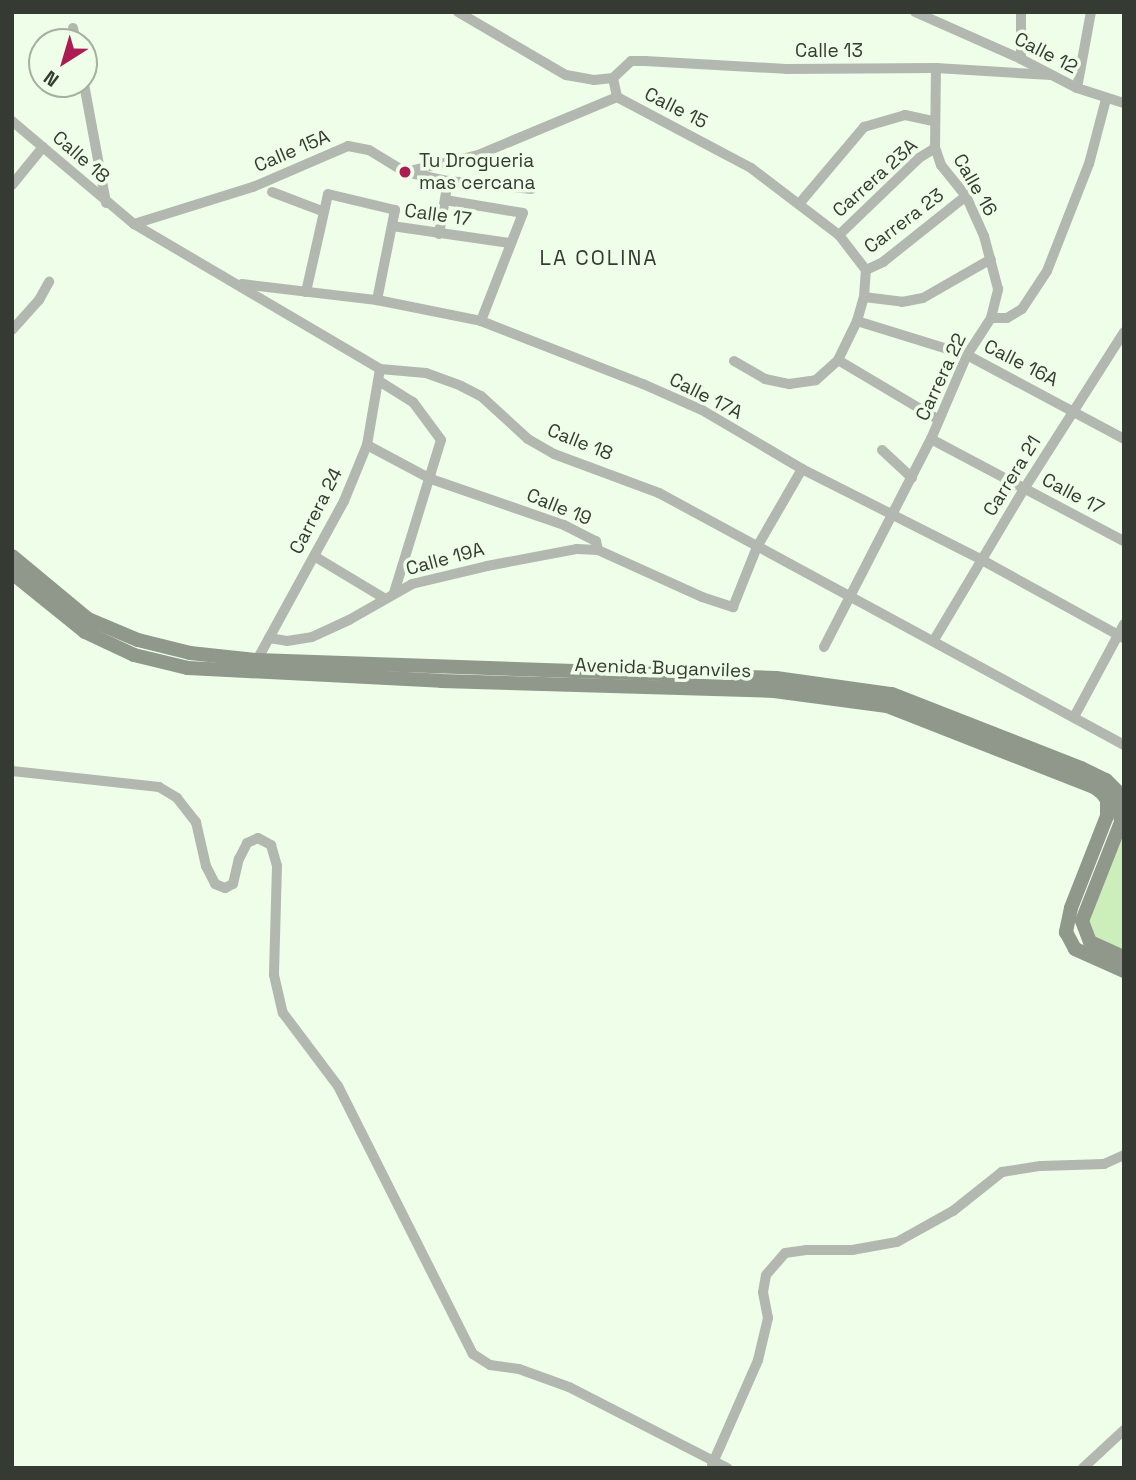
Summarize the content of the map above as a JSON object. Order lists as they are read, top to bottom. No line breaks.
{"streets":{"main road":["Avenida Buganviles"],"street":["Calle 13","Calle 12","Calle 15","Calle 15A","Calle 18","Carrera 23A","Calle 16","Calle 17","Carrera 23","Calle 16A","Carrera 22","Calle 17A","Carrera 21","Calle 19","Carrera 24","Calle 19A"]},"crossings":[["Calle 13","Calle 12"],["Calle 13","Calle 15"],["Calle 13","Calle 16"],["Calle 15","Carrera 23A"],["Calle 15","Carrera 23"],["Calle 15A","Calle 18"],["Calle 18","Carrera 22"],["Calle 18","Calle 17A"],["Calle 18","Carrera 21"],["Calle 18","Calle 19"],["Calle 18","Carrera 24"],["Carrera 23A","Calle 16"],["Calle 16","Carrera 23"],["Calle 16","Carrera 22"],["Calle 17","Carrera 22"],["Calle 17","Carrera 21"],["Carrera 23","Calle 16A"],["Calle 16A","Carrera 22"],["Calle 16A","Carrera 21"],["Carrera 22","Calle 17A"],["Calle 17A","Carrera 21"],["Calle 19","Carrera 24"],["Calle 19","Calle 19A"],["Carrera 24","Calle 19A"],["Carrera 24","Avenida Buganviles"]],"districts":["LA COLINA"],"places":["Tu Drogueria mas cercana"],"north":"bottom left"}
